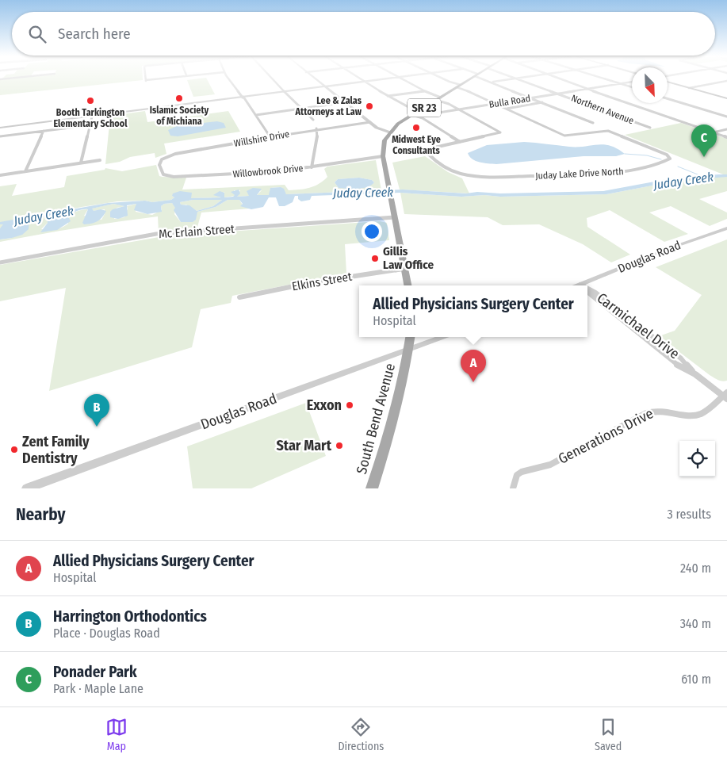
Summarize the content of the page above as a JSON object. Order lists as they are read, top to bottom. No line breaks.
{"streets":{"main road":["SR 23","South Bend Avenue"],"street":["Bulla Road","Northern Avenue","Willshire Drive","Willowbrook Drive","Juday Lake Drive North","Mc Erlain Street","Douglas Road","Elkins Street","Carmichael Drive","Generations Drive"]},"crossings":[["Bulla Road","Northern Avenue"],["SR 23","Willowbrook Drive"],["SR 23","Mc Erlain Street"],["SR 23","Elkins Street"],["Willshire Drive","Willowbrook Drive"],["Douglas Road","South Bend Avenue"],["Carmichael Drive","Generations Drive"]],"water":["Juday Creek"],"places":["Islamic Society of Michiana","Booth Tarkington Elementary School","Lee & Zalas Attorneys at Law","Midwest Eye Consultants","Gillis Law Office","Exxon","Star Mart","Zent Family Dentistry"],"north":"bottom right","page":{"search":"Search here","pins":["C","A","B"],"popup":["Allied Physicians Surgery Center","Hospital"],"heading":["Nearby","3 results"],"list":[{"mark":"A","name":"Allied Physicians Surgery Center","note":"Hospital","value":"240 m"},{"mark":"B","name":"Harrington Orthodontics","note":"Place · Douglas Road","value":"340 m"},{"mark":"C","name":"Ponader Park","note":"Park · Maple Lane","value":"610 m"}],"nav":["Map","Directions","Saved"]}}
